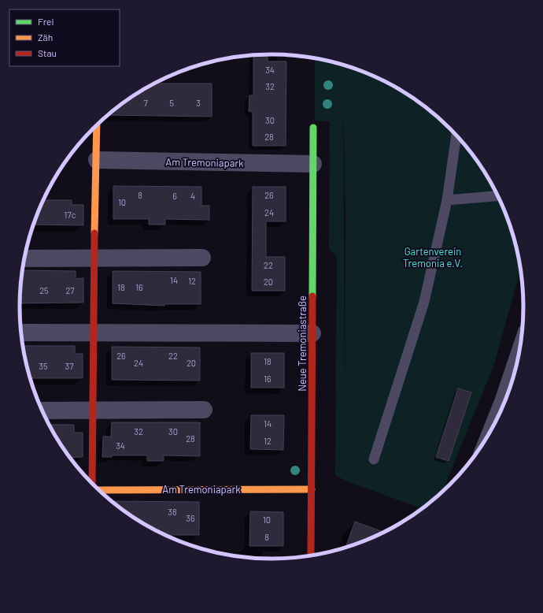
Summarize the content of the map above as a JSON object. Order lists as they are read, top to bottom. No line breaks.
{"streets":{"street":["Am Tremoniapark","Neue Tremoniastraße"]},"crossings":[["Am Tremoniapark","Neue Tremoniastraße"]],"parks":["Gartenverein Tremonia e.V."],"house_numbers":["34","32","7","5","3","30","28","8","26","6","4","10","24","17c","22","14","12","20","18","16","25","27","26","22","18","24","20","35","37","16","14","32","30","28","12","34","38","36","10","8"],"legend":["Frei","Zäh","Stau"]}
